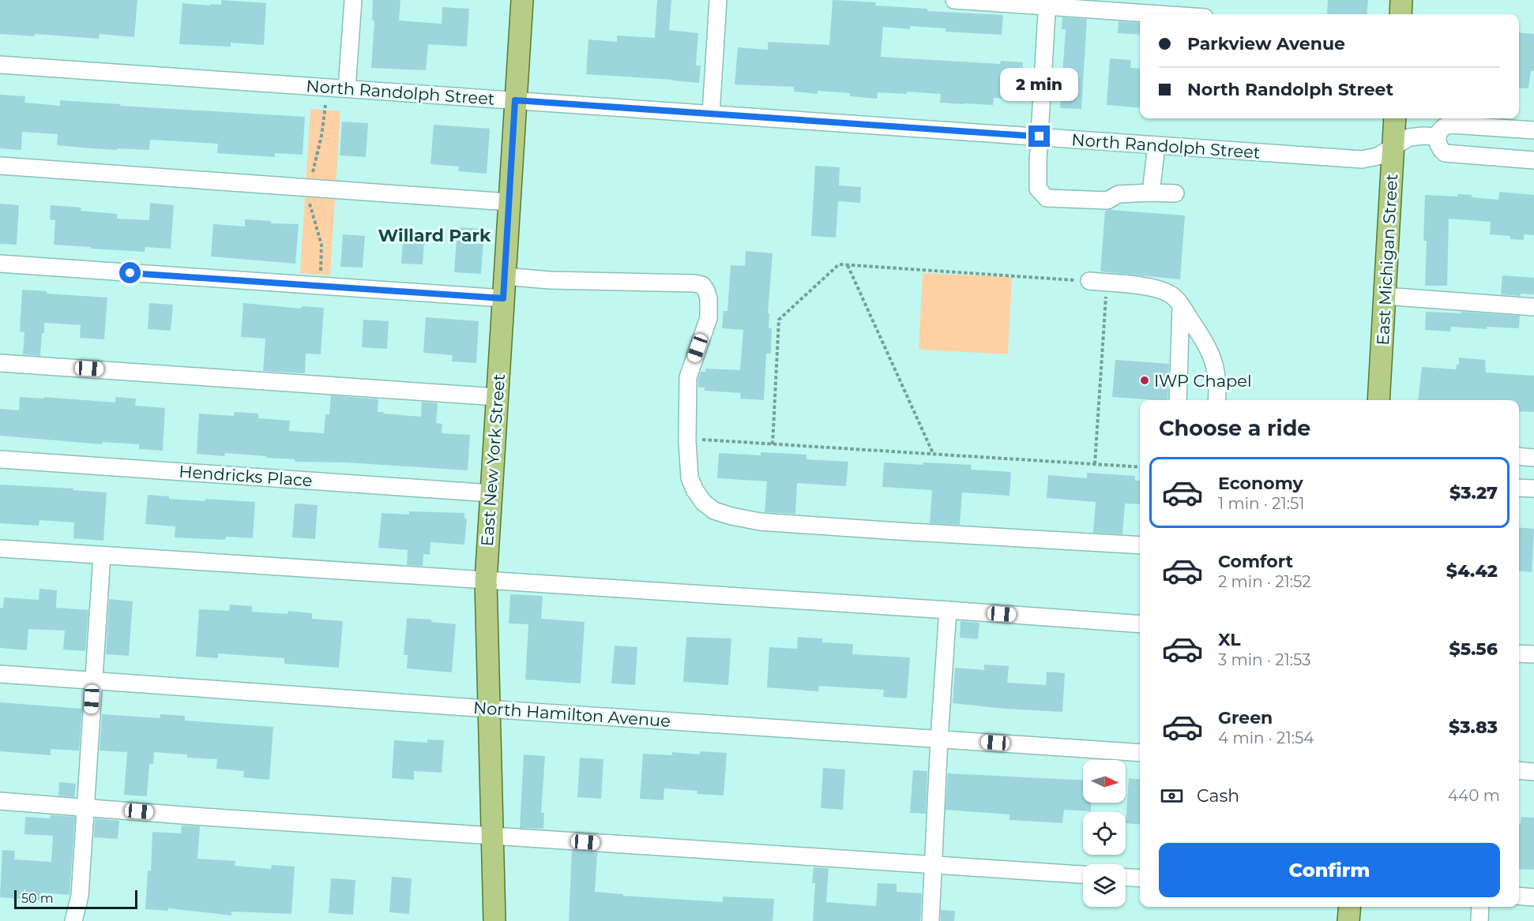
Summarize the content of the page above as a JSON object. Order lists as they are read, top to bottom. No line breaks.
{"streets":{"main road":["East Michigan Street","East New York Street"],"street":["North Randolph Street","Hendricks Place","North Hamilton Avenue"]},"crossings":[["North Randolph Street","East Michigan Street"],["North Randolph Street","East New York Street"],["East New York Street","Hendricks Place"],["East New York Street","North Hamilton Avenue"]],"districts":["Willard Park"],"places":["IWP Chapel"],"scale_bar":"50 m","north":"right","page":{"banner":["Parkview Avenue","North Randolph Street"],"bubble":"2 min","heading":"Choose a ride","list":[{"name":"Economy","note":"1 min · 21:51","value":"$3.27"},{"name":"Comfort","note":"2 min · 21:52","value":"$4.42"},{"name":"XL","note":"3 min · 21:53","value":"$5.56"},{"name":"Green","note":"4 min · 21:54","value":"$3.83"}],"pay":["Cash","440 m"],"buttons":"Confirm","scale":"50 m"}}
